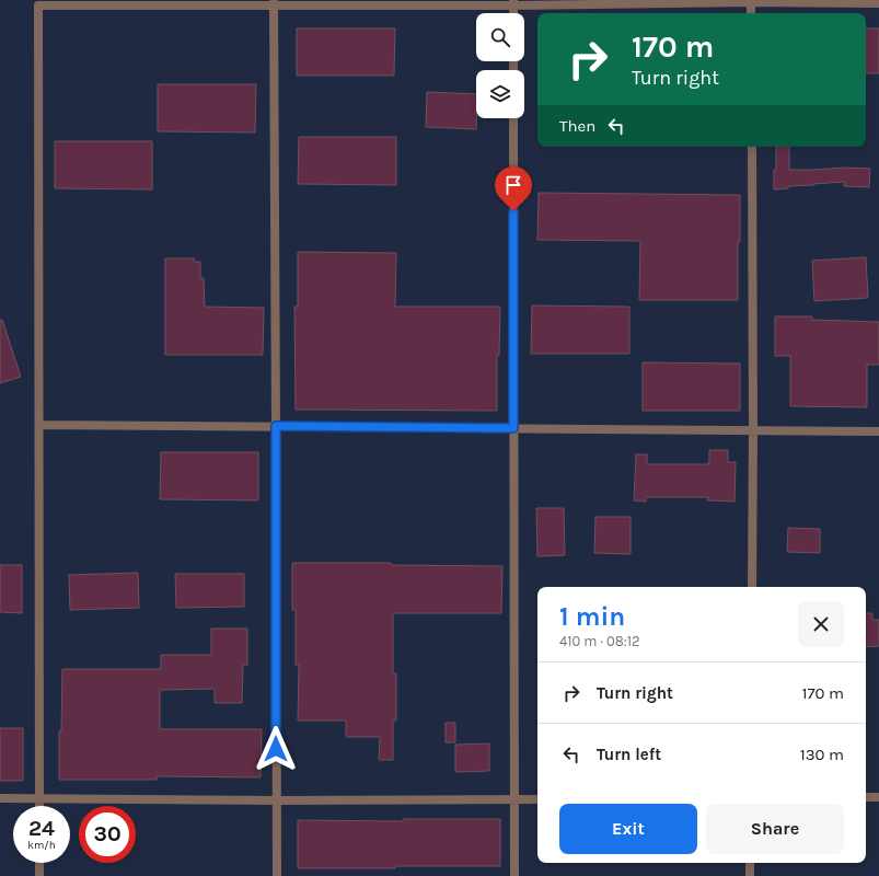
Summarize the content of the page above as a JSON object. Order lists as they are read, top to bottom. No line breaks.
{"page":{"turn":["170 m","Turn right"],"then":"Then","heading":["1 min","410 m · 08:12"],"list":[{"name":"Turn right","value":"170 m"},{"name":"Turn left","value":"130 m"}],"buttons":["Exit","Share"],"speed":"24 km/h","limit":"30"}}
